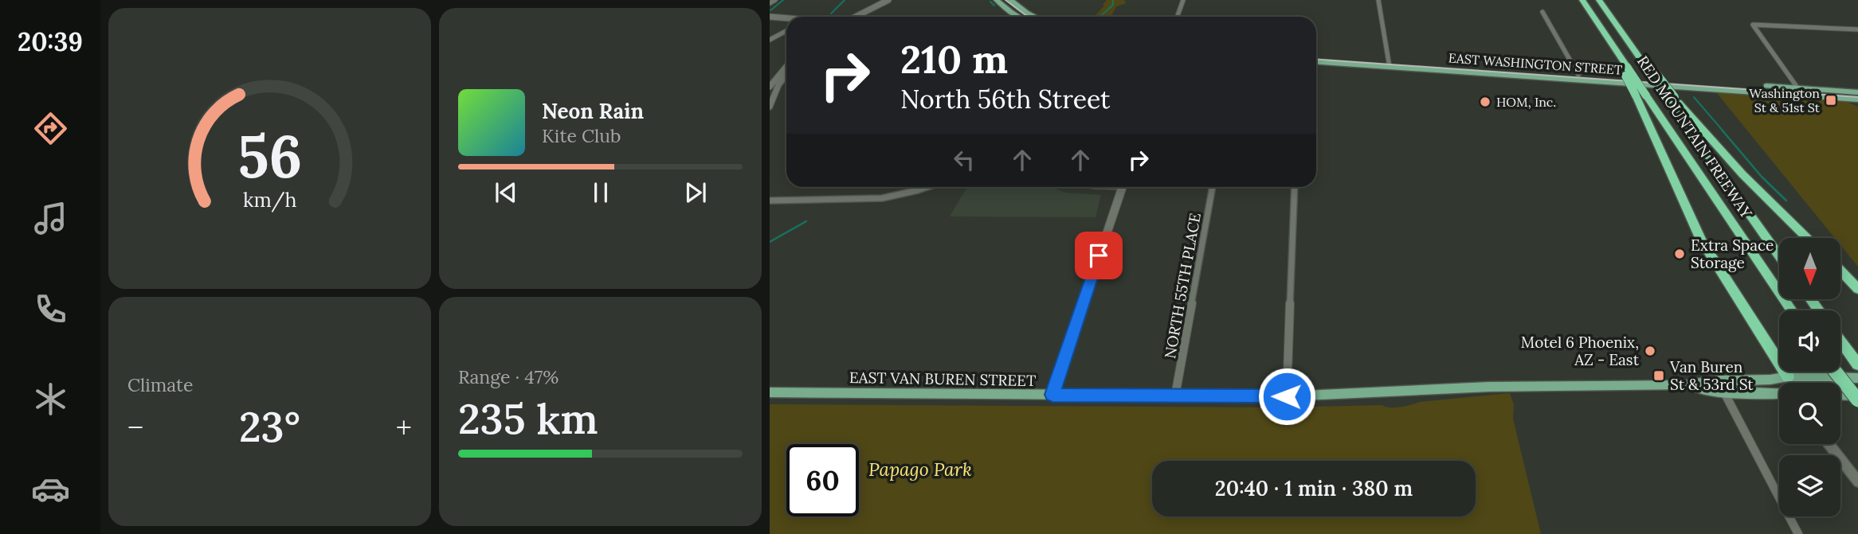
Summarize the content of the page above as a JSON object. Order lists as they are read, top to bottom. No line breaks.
{"streets":{"highway":["RED MOUNTAIN FREEWAY"],"main road":["EAST WASHINGTON STREET","EAST VAN BUREN STREET"],"street":["NORTH 55TH PLACE"]},"crossings":[["NORTH 55TH PLACE","EAST VAN BUREN STREET"]],"parks":["Papago Park"],"places":{"transit":["Washington St & 51st St","Van Buren St & 53rd St"],"other":["HOM, Inc.","Extra Space Storage","Motel 6 Phoenix, AZ - East"]},"north":"bottom","page":{"tabs":"20:39","turn":["210 m","North 56th Street"],"song":["Neon Rain","Kite Club"],"tile":["Climate",["Range · 47%","235 km"]],"heat":["−","23°","+"],"limit":"60","trip":"20:40 · 1 min · 380 m","gauge":["56","km/h"]}}
